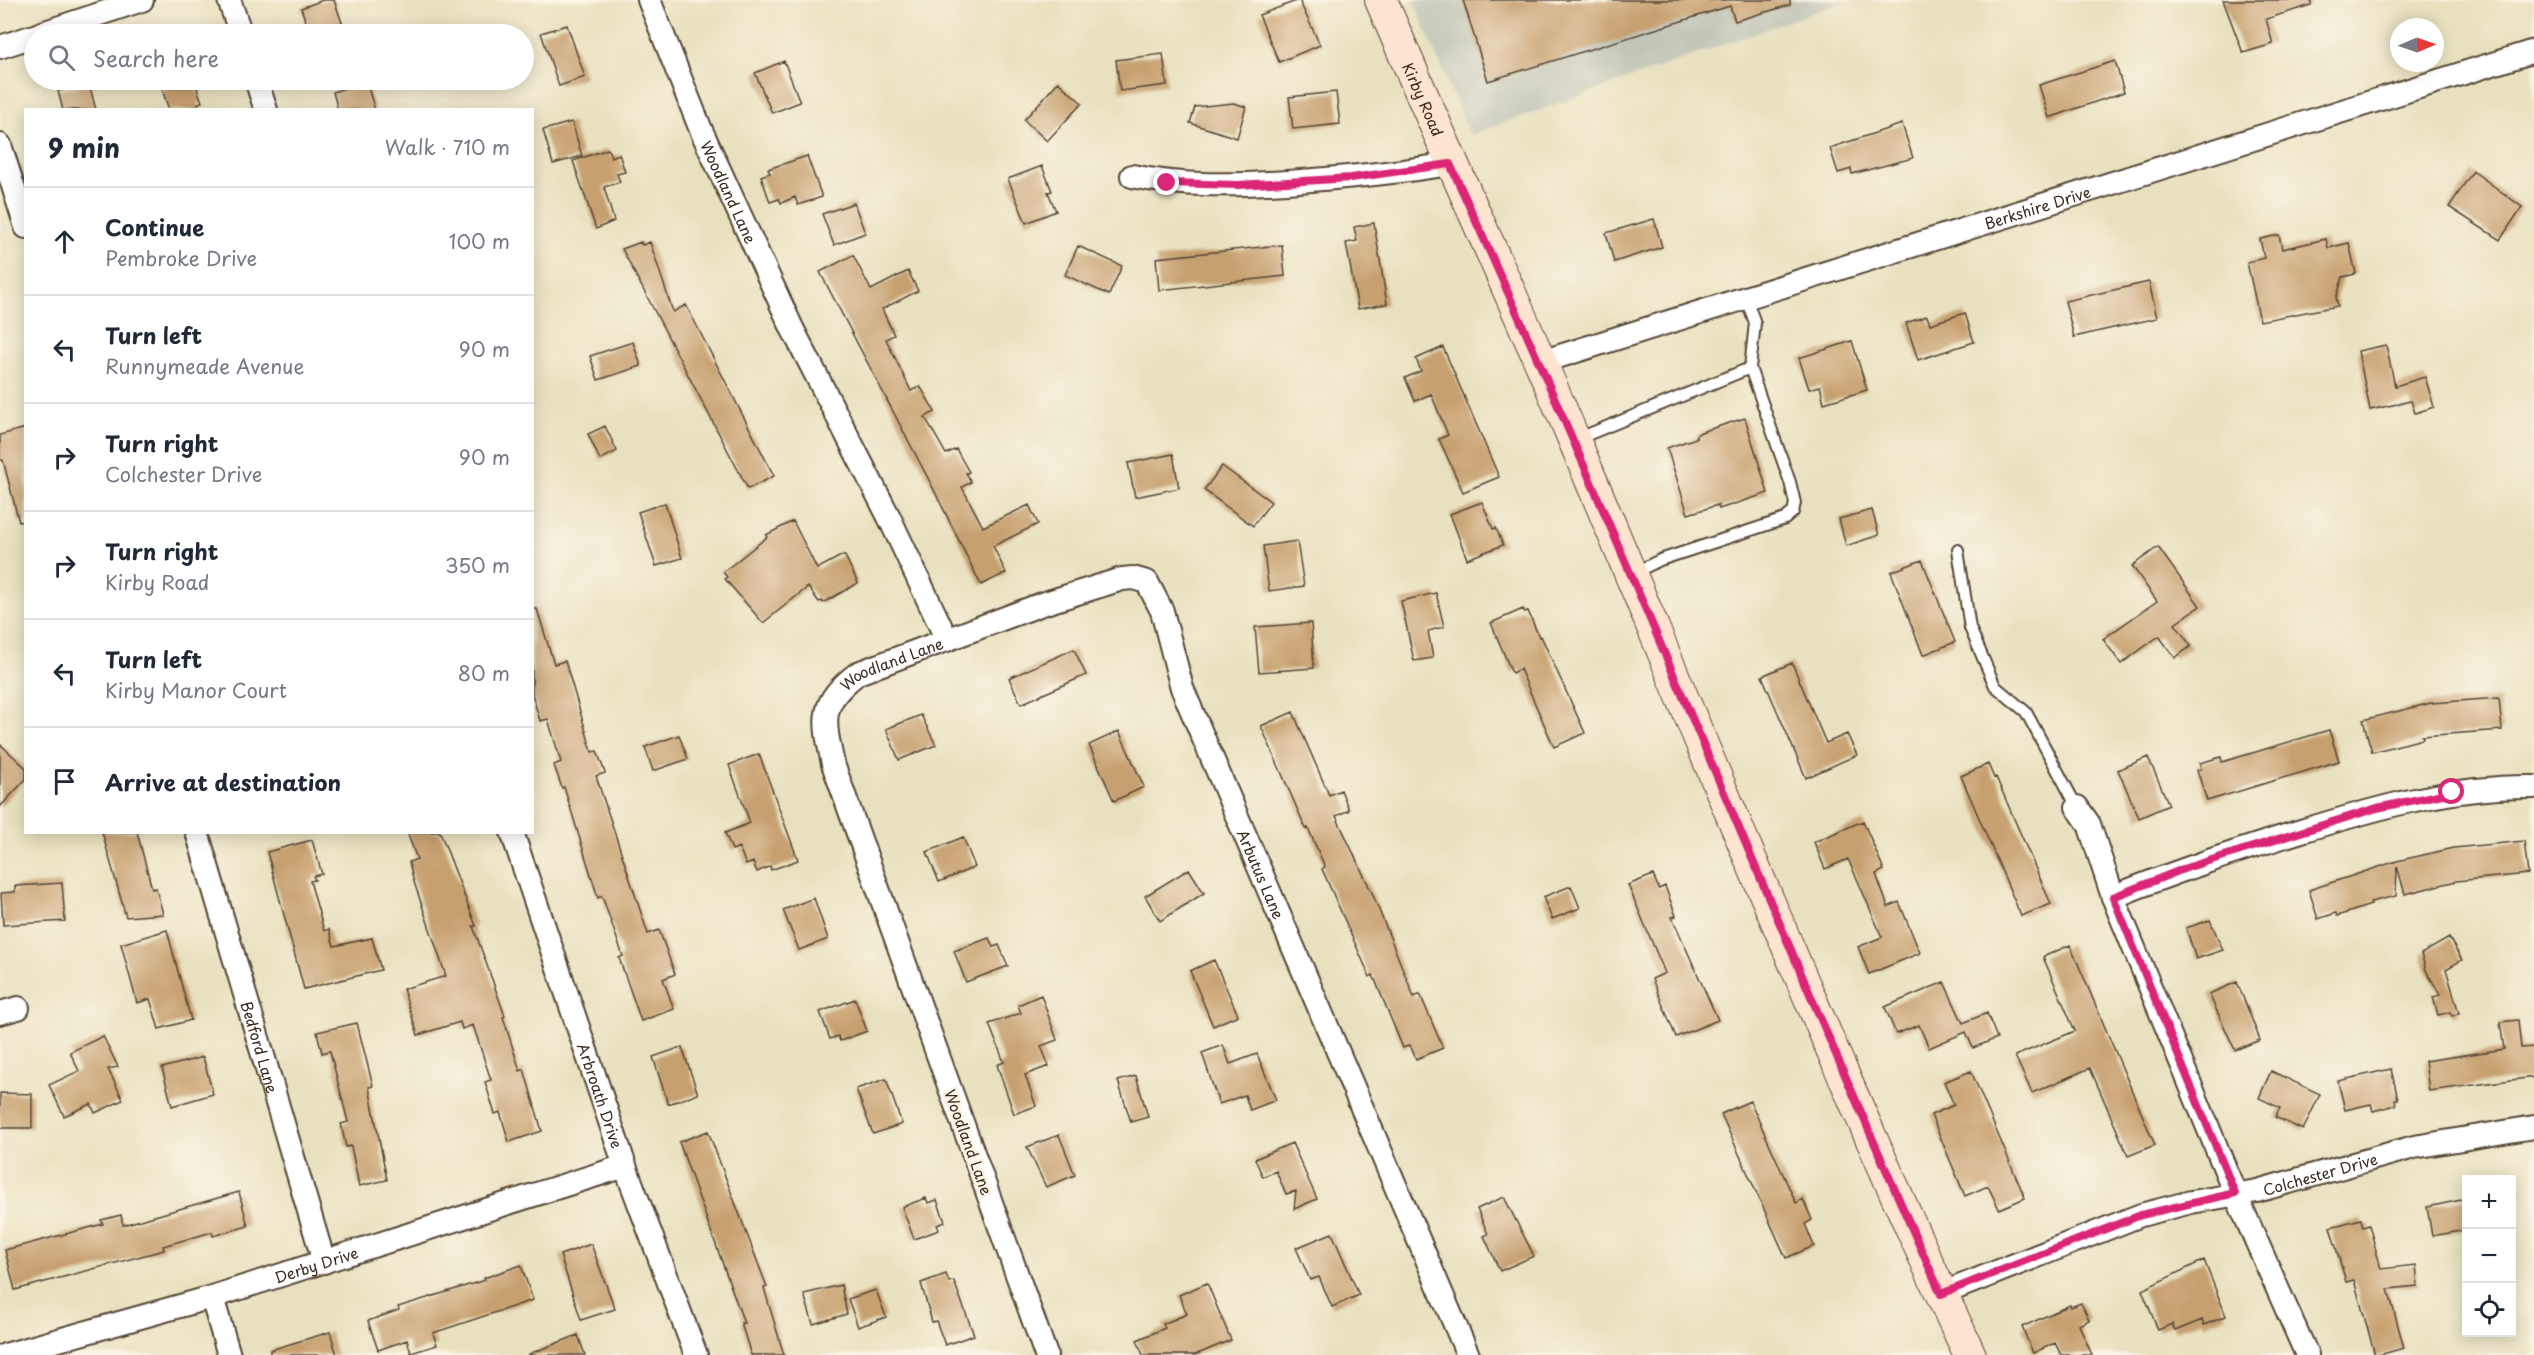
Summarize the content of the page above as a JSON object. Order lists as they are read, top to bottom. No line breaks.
{"streets":{"main road":["Kirby Road"],"street":["Woodland Lane","Berkshire Drive","Arbutus Lane","Bedford Lane","Arbroath Drive","Colchester Drive","Derby Drive"]},"crossings":[["Kirby Road","Berkshire Drive"],["Kirby Road","Colchester Drive"],["Woodland Lane","Arbutus Lane"],["Bedford Lane","Derby Drive"],["Arbroath Drive","Derby Drive"]],"north":"right","page":{"search":"Search here","heading":["9 min","Walk · 710 m"],"list":[["Continue","Pembroke Drive","100 m"],["Turn left","Runnymeade Avenue","90 m"],["Turn right","Colchester Drive","90 m"],["Turn right","Kirby Road","350 m"],["Turn left","Kirby Manor Court","80 m"],"Arrive at destination"],"map_buttons":["+","−"]}}
